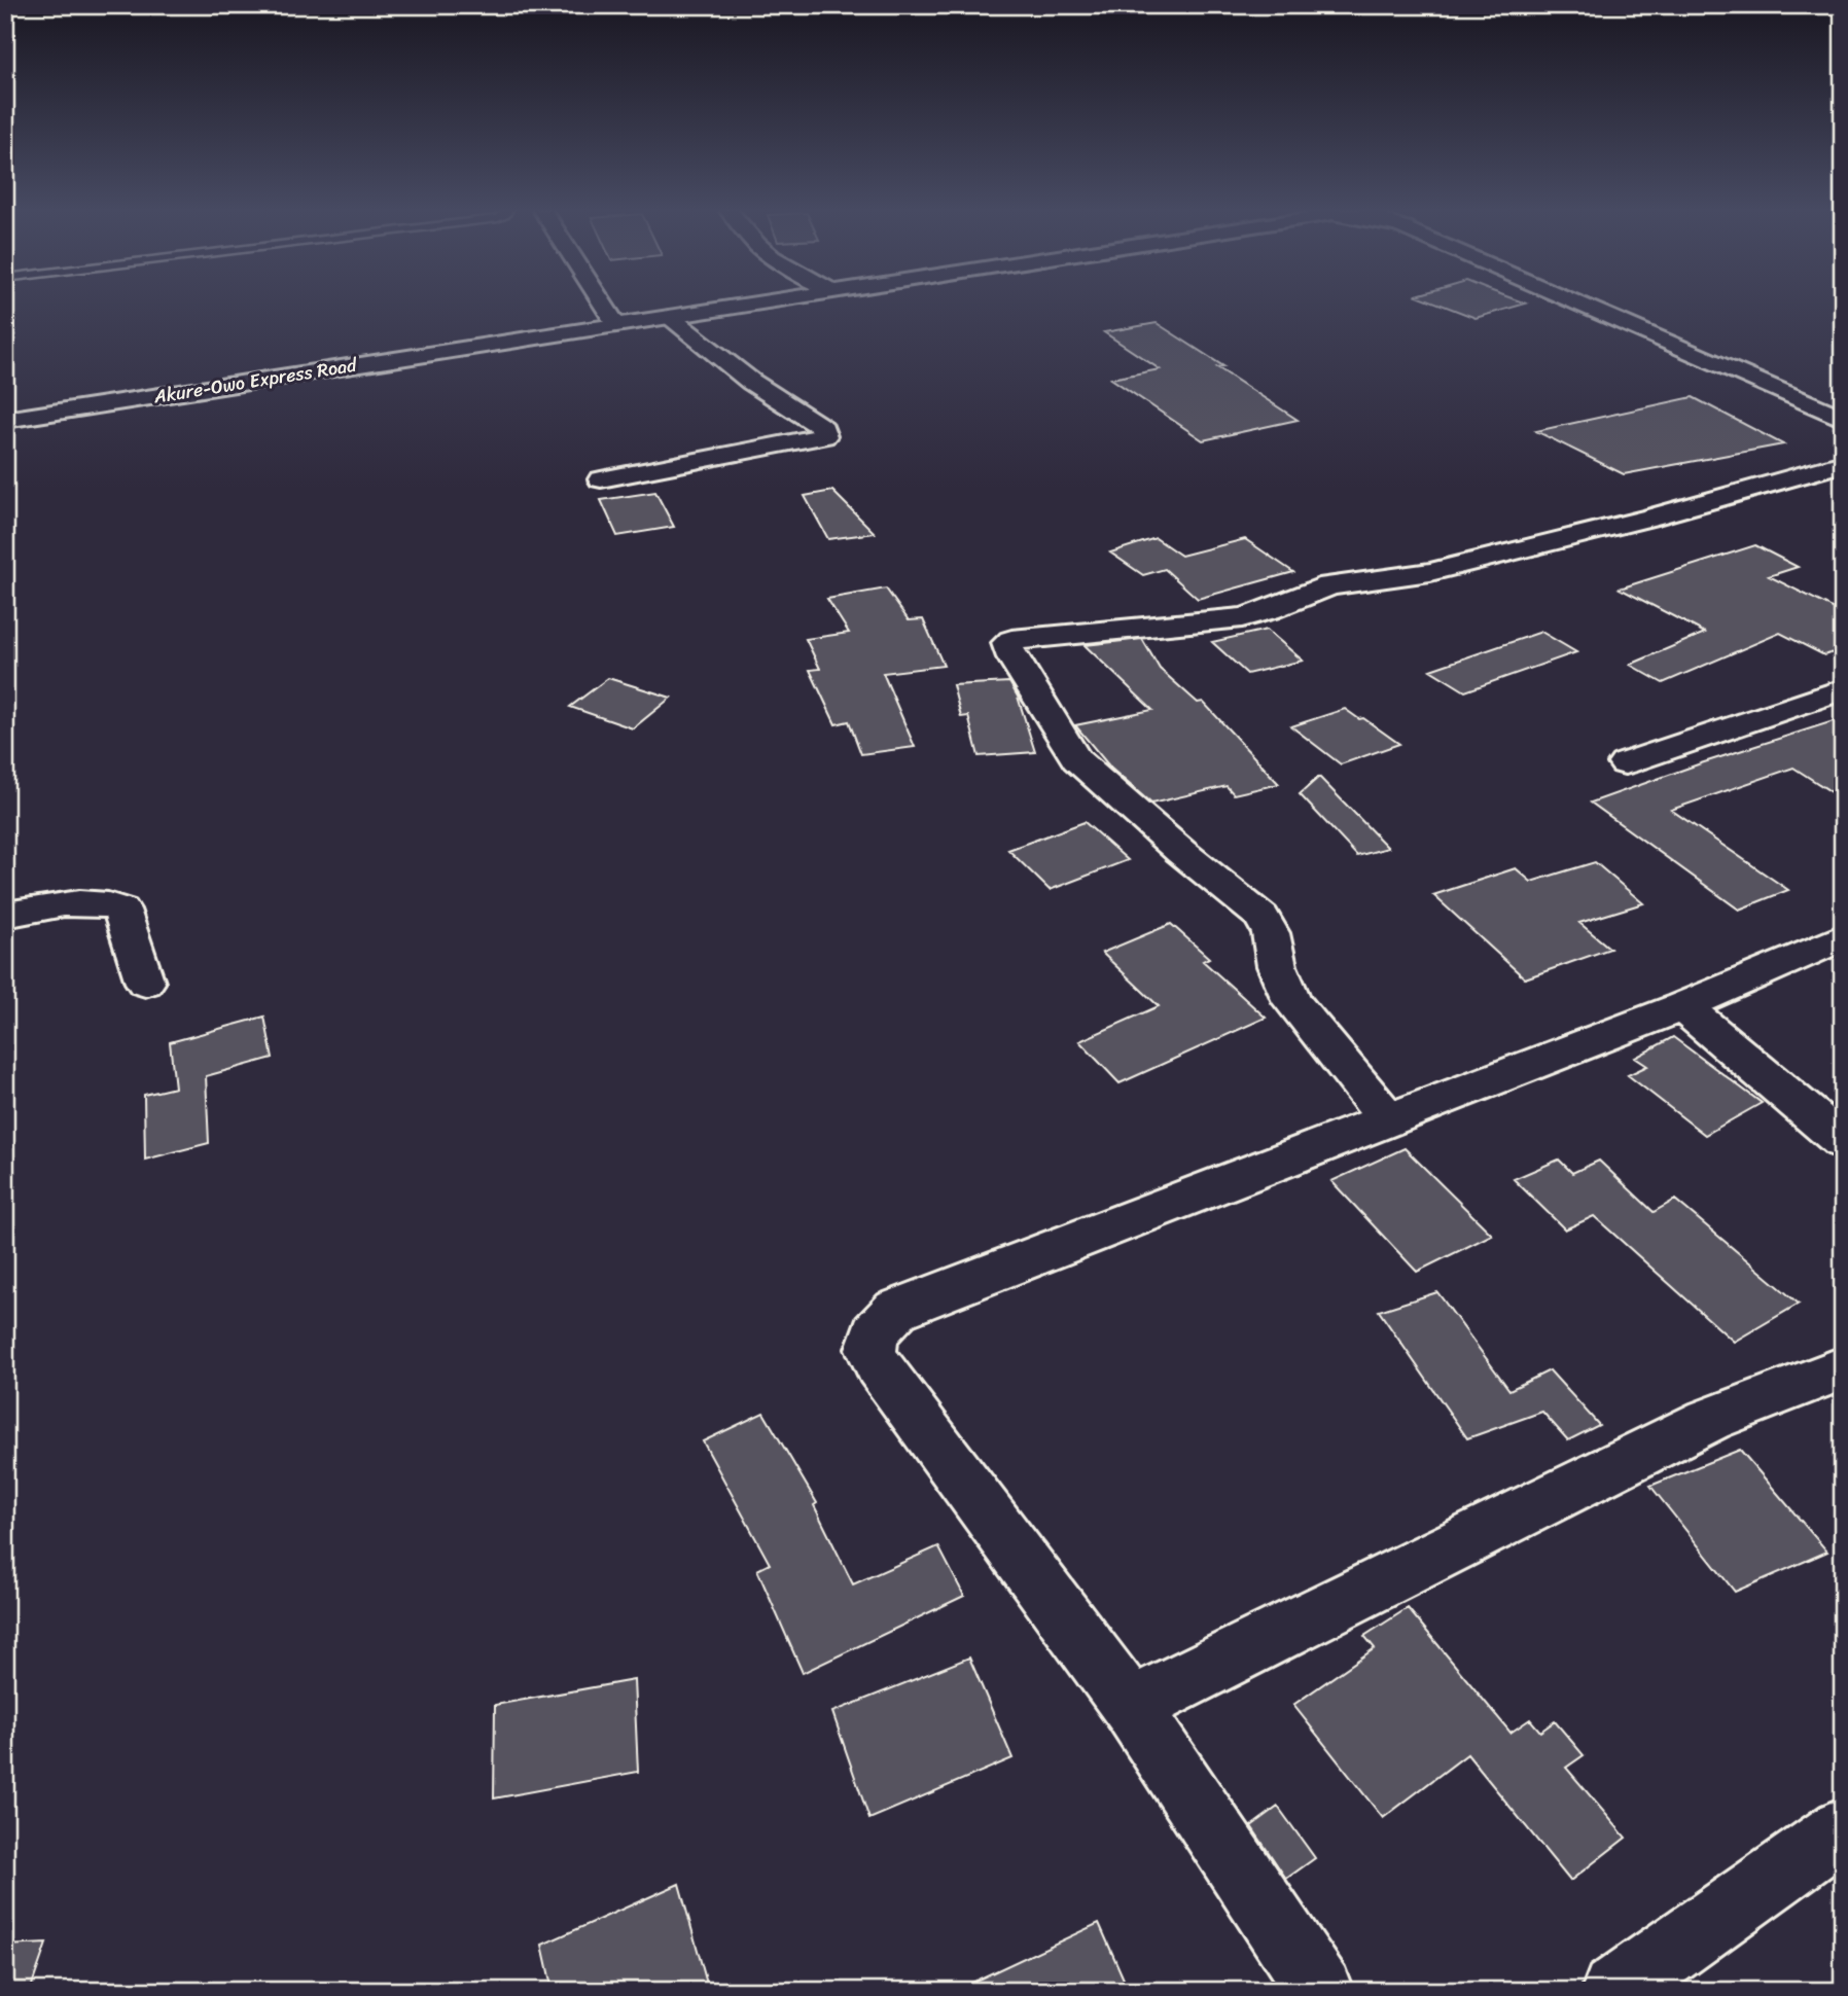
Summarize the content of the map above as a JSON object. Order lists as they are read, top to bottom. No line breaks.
{"streets":{"main road":["Akure-Owo Express Road"]}}
